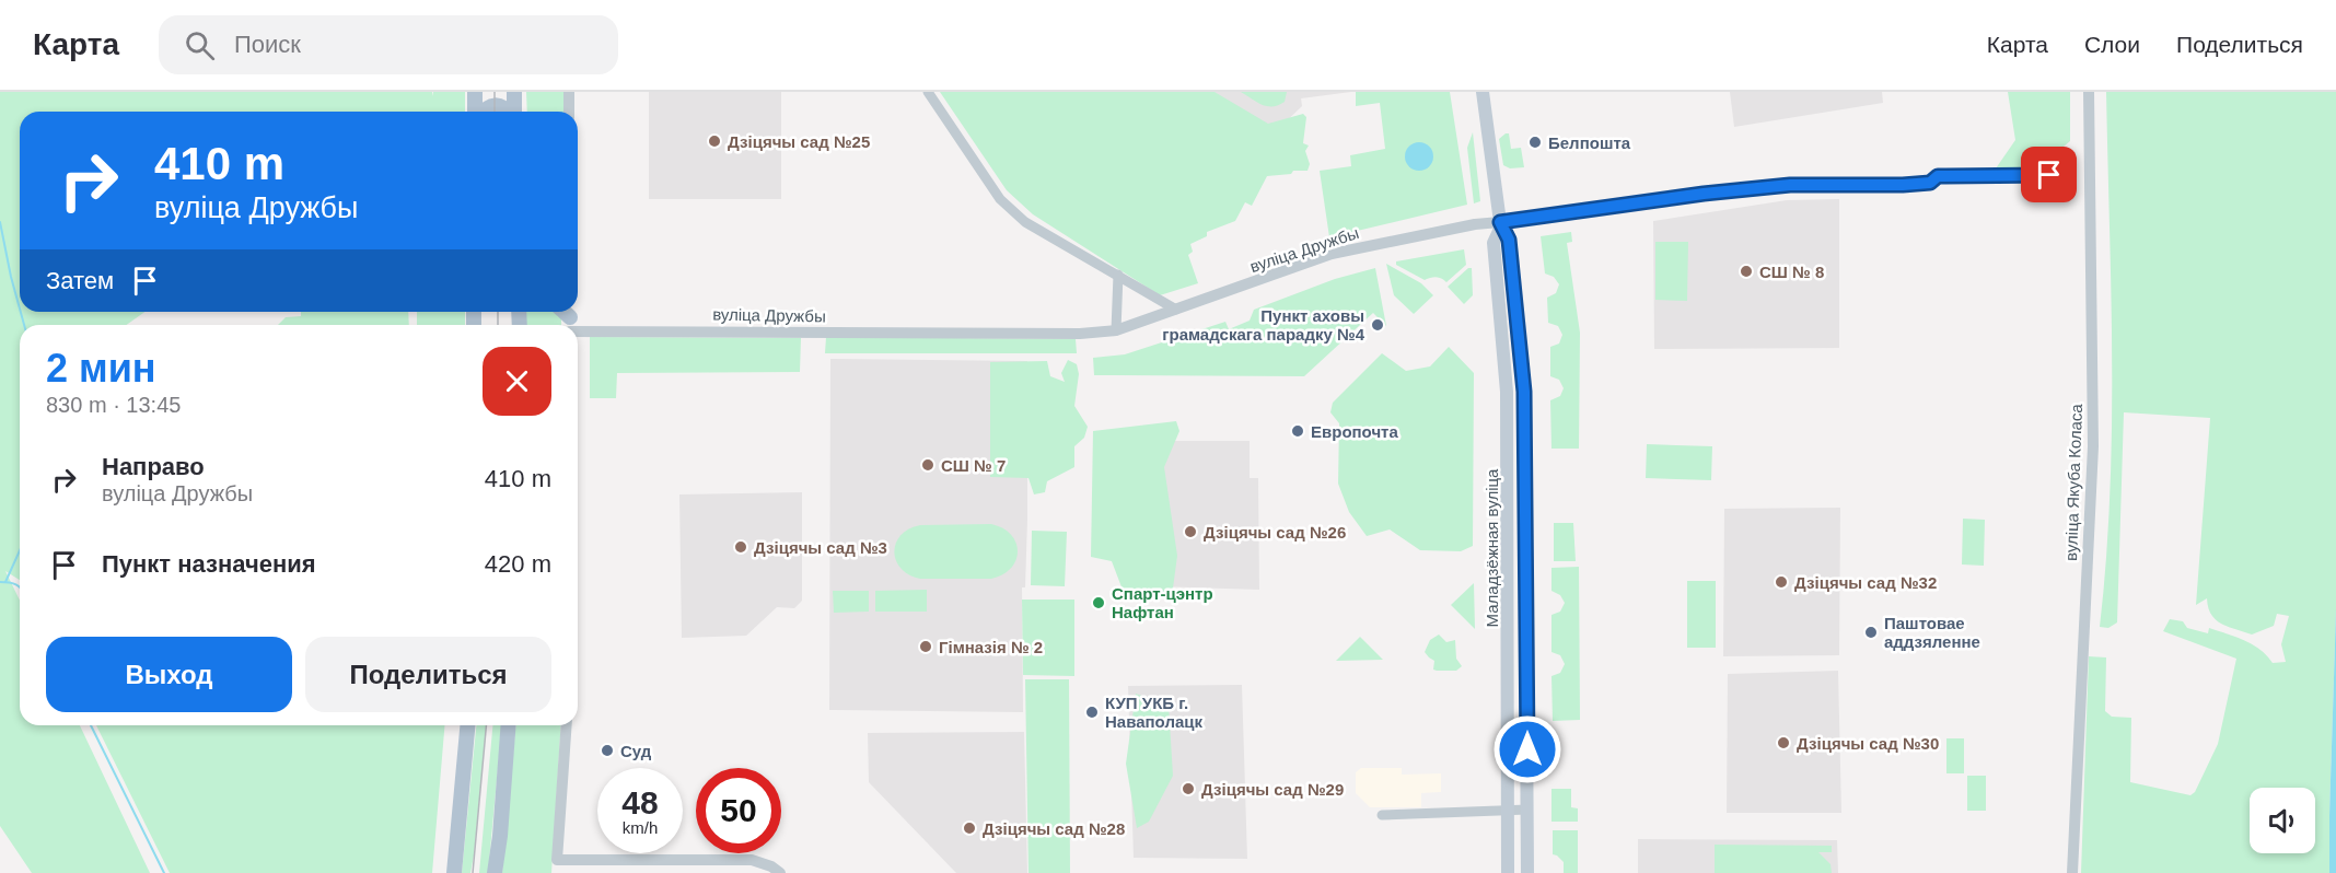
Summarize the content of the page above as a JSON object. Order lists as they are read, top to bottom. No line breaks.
{"streets":{"main road":["Маладзёжная вуліца"],"street":["вуліца Дружбы","вуліца Якуба Коласа"]},"crossings":[["вуліца Дружбы","Маладзёжная вуліца"]],"places":["Дзіцячы сад №25","Белпошта","СШ № 8","Пункт аховы грамадскага парадку №4","Европочта","СШ № 7","Дзіцячы сад №26","Дзіцячы сад №3","Дзіцячы сад №32","Спарт-цэнтр Нафтан","Паштовае аддзяленне","Гімназія № 2","КУП УКБ г. Наваполацк","Дзіцячы сад №30","Суд","Дзіцячы сад №29","Дзіцячы сад №28"],"page":{"header":"Карта","search":"Поиск","nav":["Карта","Слои","Поделиться"],"turn":["410 m","вуліца Дружбы"],"then":"Затем","heading":["2 мин","830 m · 13:45"],"list":[{"name":"Направо","note":"вуліца Дружбы","value":"410 m"},{"name":"Пункт назначения","value":"420 m"}],"buttons":["Выход","Поделиться"],"speed":"48 km/h","limit":"50"}}
